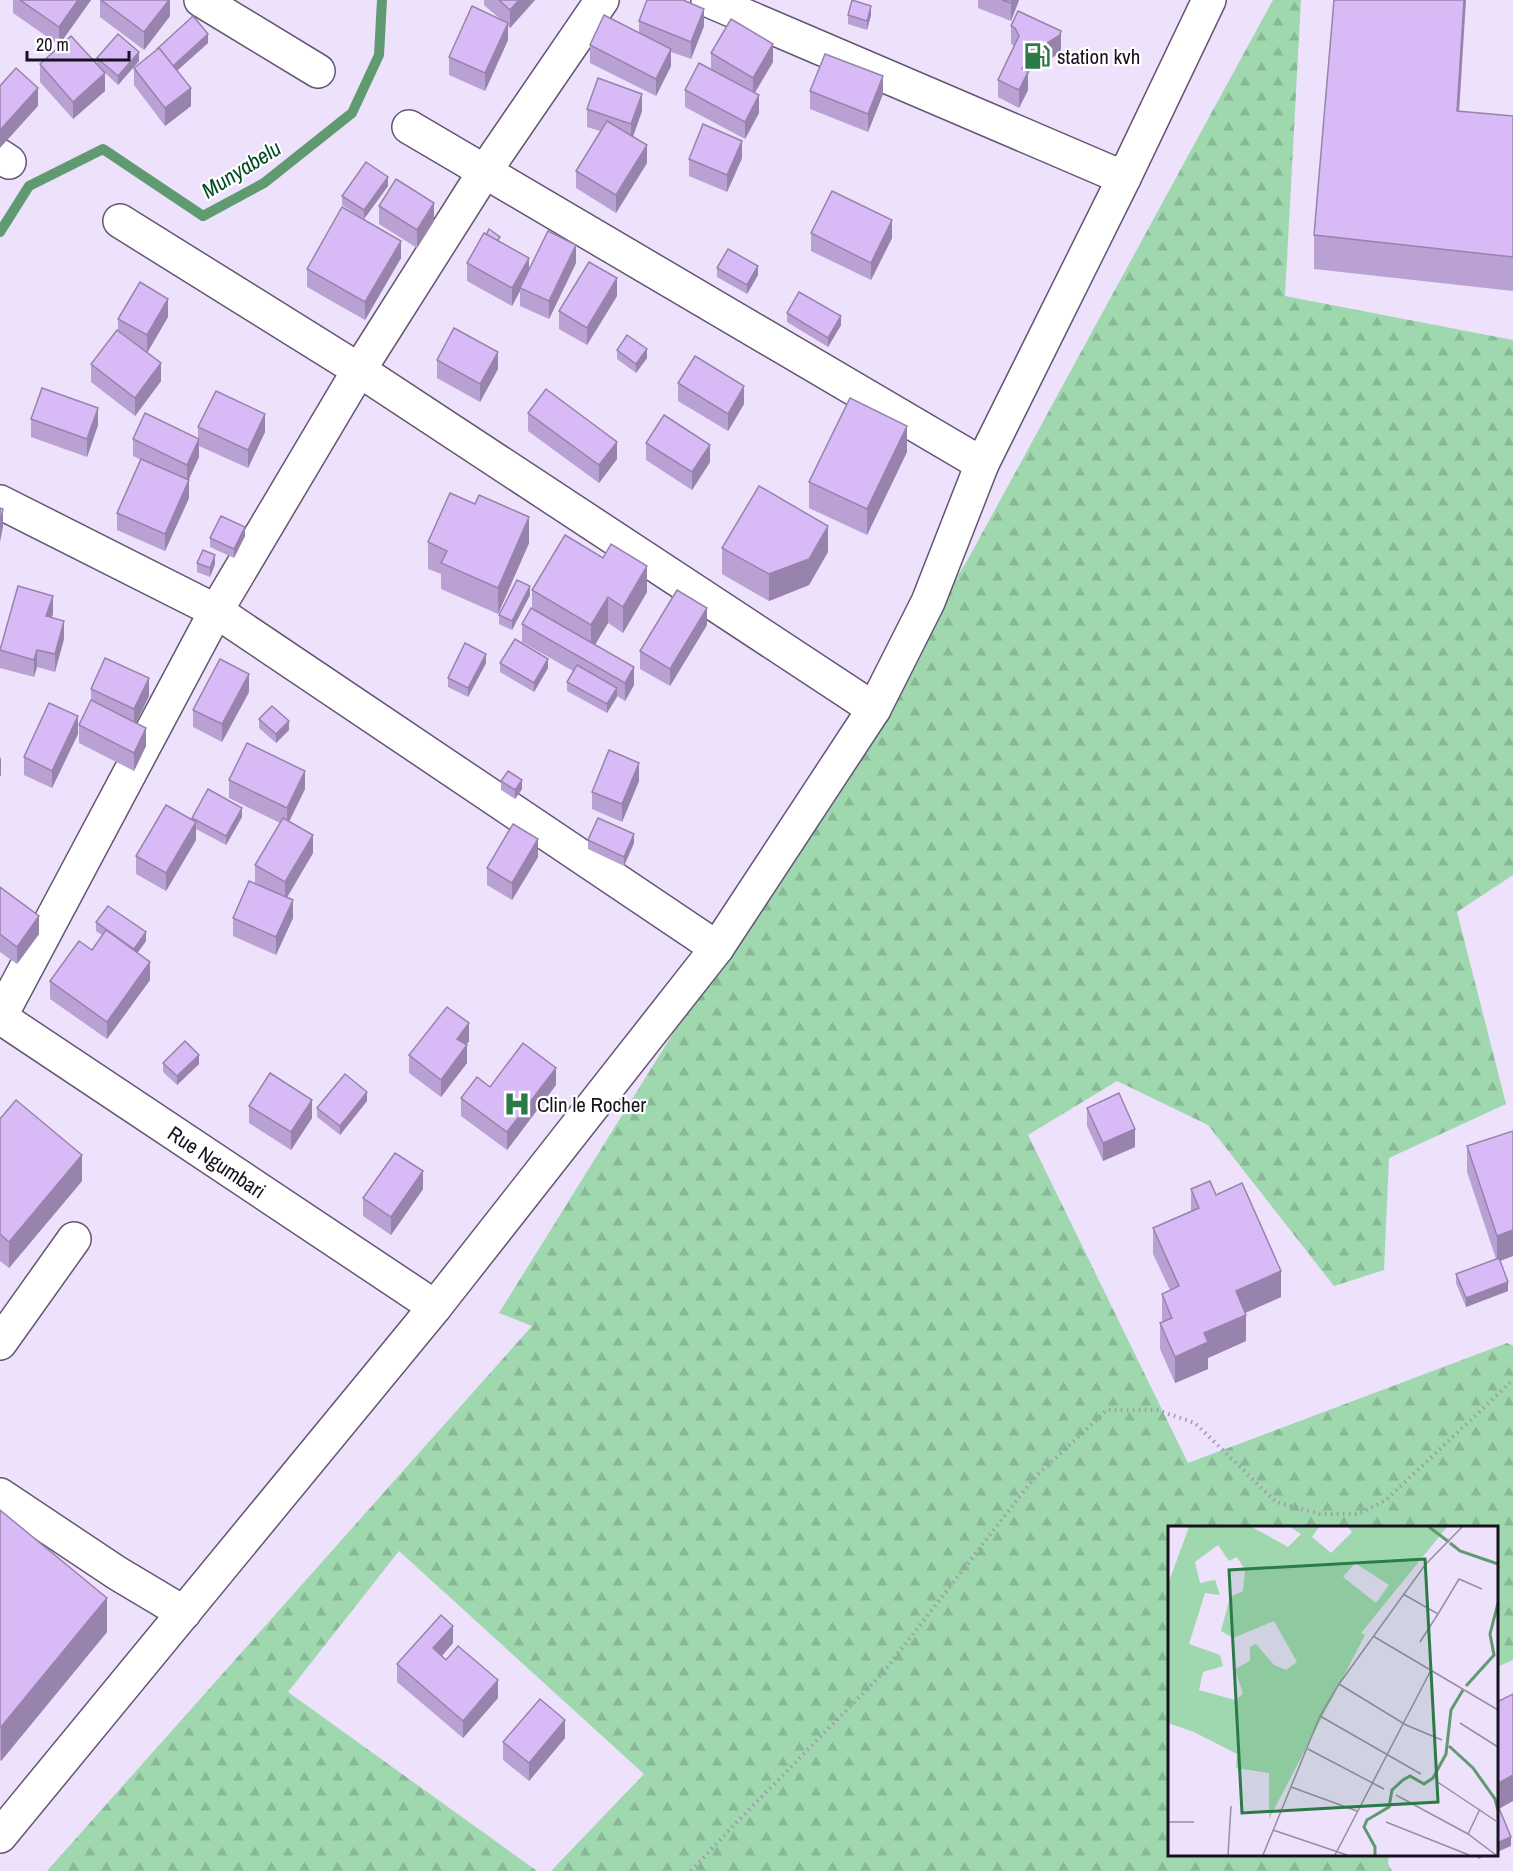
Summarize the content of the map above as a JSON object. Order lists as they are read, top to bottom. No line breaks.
{"streets":{"main road":["Rue Ngumbari"]},"water":["Munyabelu"],"places":{"fuel station":["station kvh"],"hospital":["Clin le Rocher"]},"scale_bar":"20 m"}
